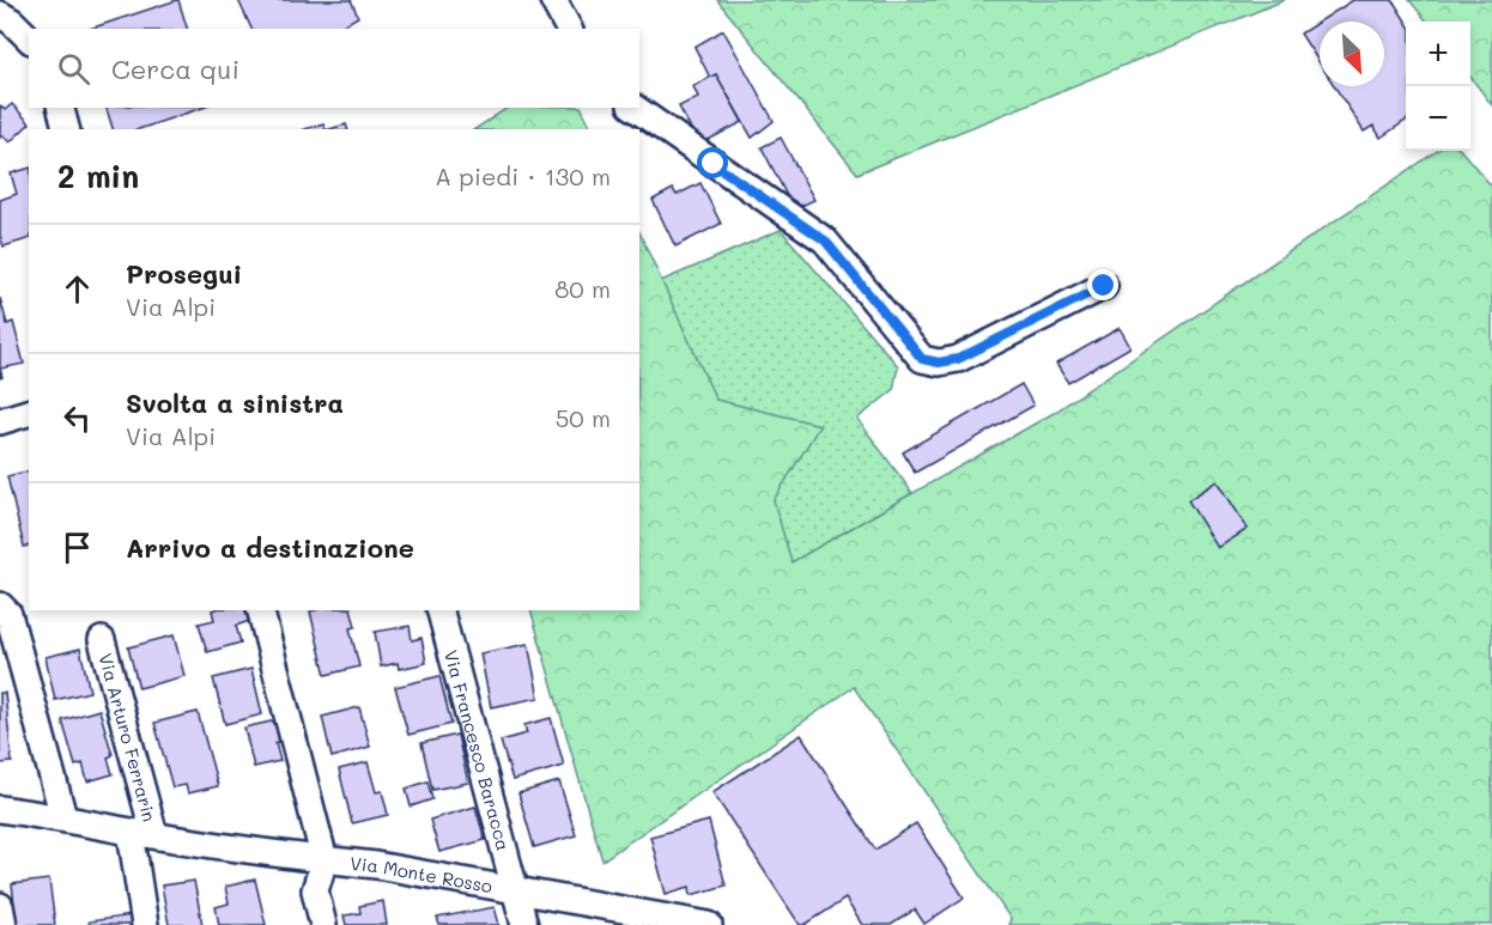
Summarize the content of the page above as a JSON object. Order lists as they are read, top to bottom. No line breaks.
{"streets":{"street":["Via Arturo Ferrarin","Via Francesco Baracca","Via Monte Rosso"]},"crossings":[["Via Arturo Ferrarin","Via Monte Rosso"],["Via Francesco Baracca","Via Monte Rosso"]],"north":"bottom right","page":{"map_buttons":["+","−"],"search":"Cerca qui","heading":["2 min","A piedi · 130 m"],"list":[["Prosegui","Via Alpi","80 m"],["Svolta a sinistra","Via Alpi","50 m"],"Arrivo a destinazione"]}}
